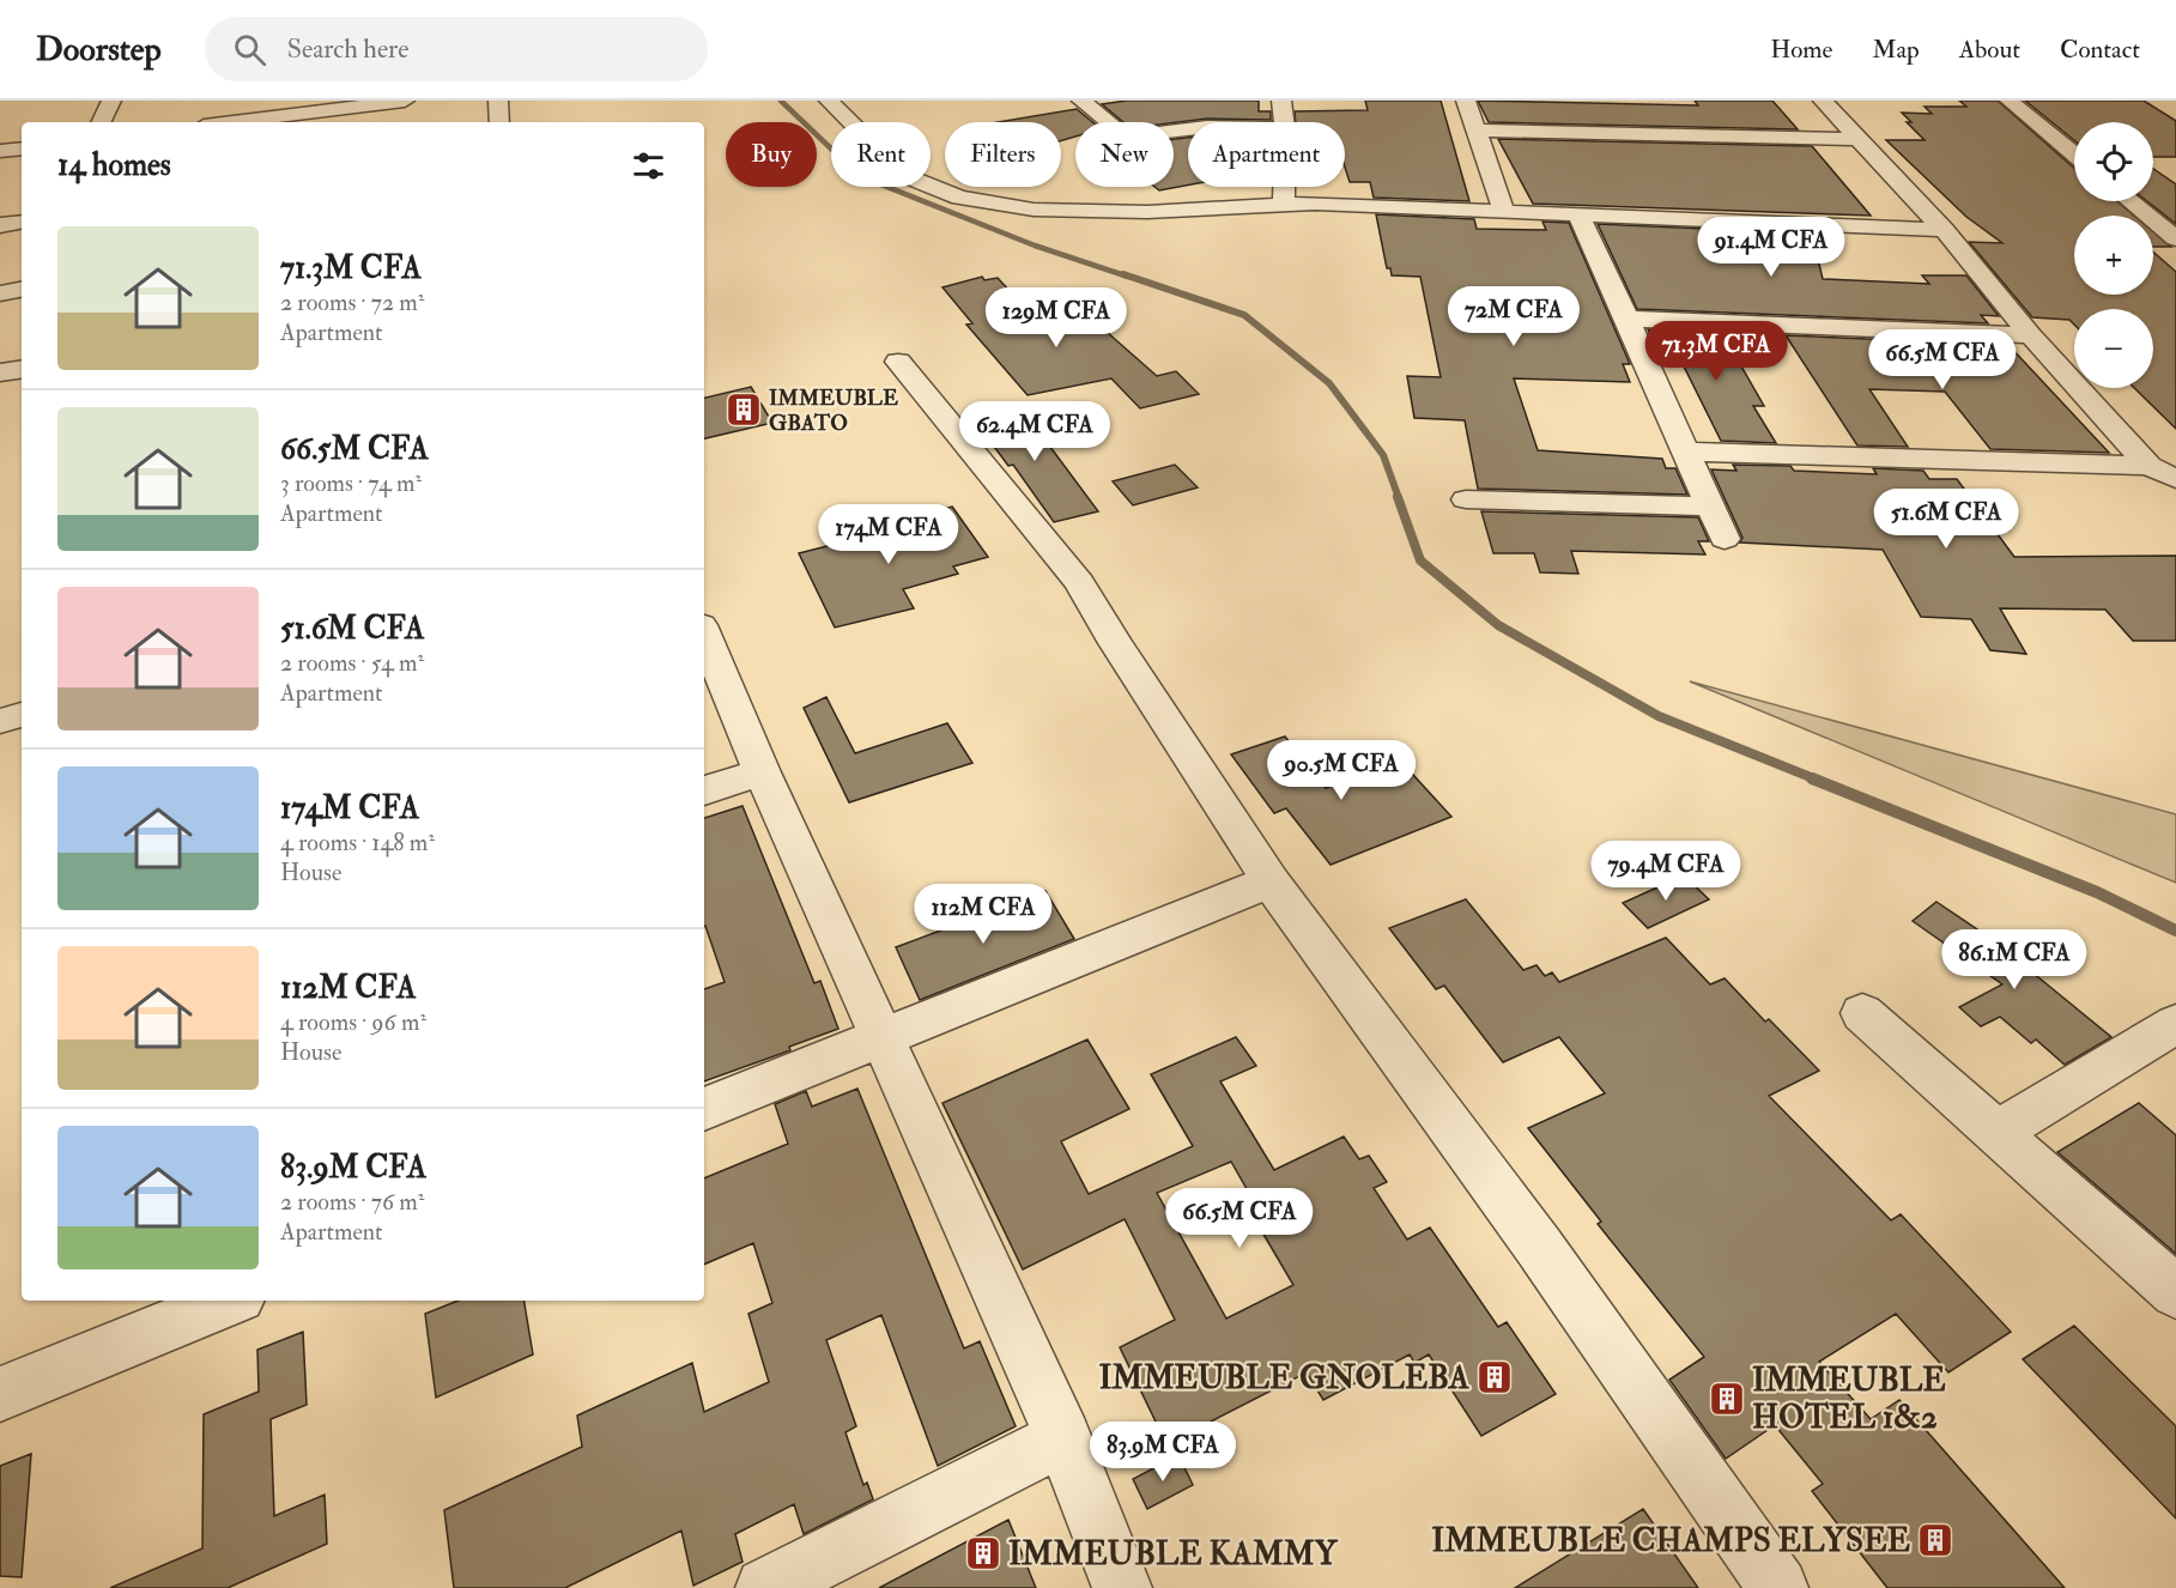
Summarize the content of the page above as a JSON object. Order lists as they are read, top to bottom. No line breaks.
{"places":{"building":["IMMEUBLE GBATO","IMMEUBLE GNOLEBA","IMMEUBLE HOTEL 1&2","IMMEUBLE CHAMPS ELYSEE","IMMEUBLE KAMMY"]},"page":{"header":"Doorstep","search":"Search here","nav":["Home","Map","About","Contact"],"map_buttons":["+","−"],"chip":["Buy","Rent","Filters","New","Apartment"],"heading":"14 homes","list":[{"name":"71.3M CFA","note":"2 rooms · 72 m² · Apartment"},{"name":"66.5M CFA","note":"3 rooms · 74 m² · Apartment"},{"name":"51.6M CFA","note":"2 rooms · 54 m² · Apartment"},{"name":"174M CFA","note":"4 rooms · 148 m² · House"},{"name":"112M CFA","note":"4 rooms · 96 m² · House"},{"name":"83.9M CFA","note":"2 rooms · 76 m² · Apartment"}],"price":["91.4M CFA","72M CFA","129M CFA","71.3M CFA","66.5M CFA","62.4M CFA","51.6M CFA","174M CFA","90.5M CFA","79.4M CFA","112M CFA","86.1M CFA","66.5M CFA","83.9M CFA"]}}
